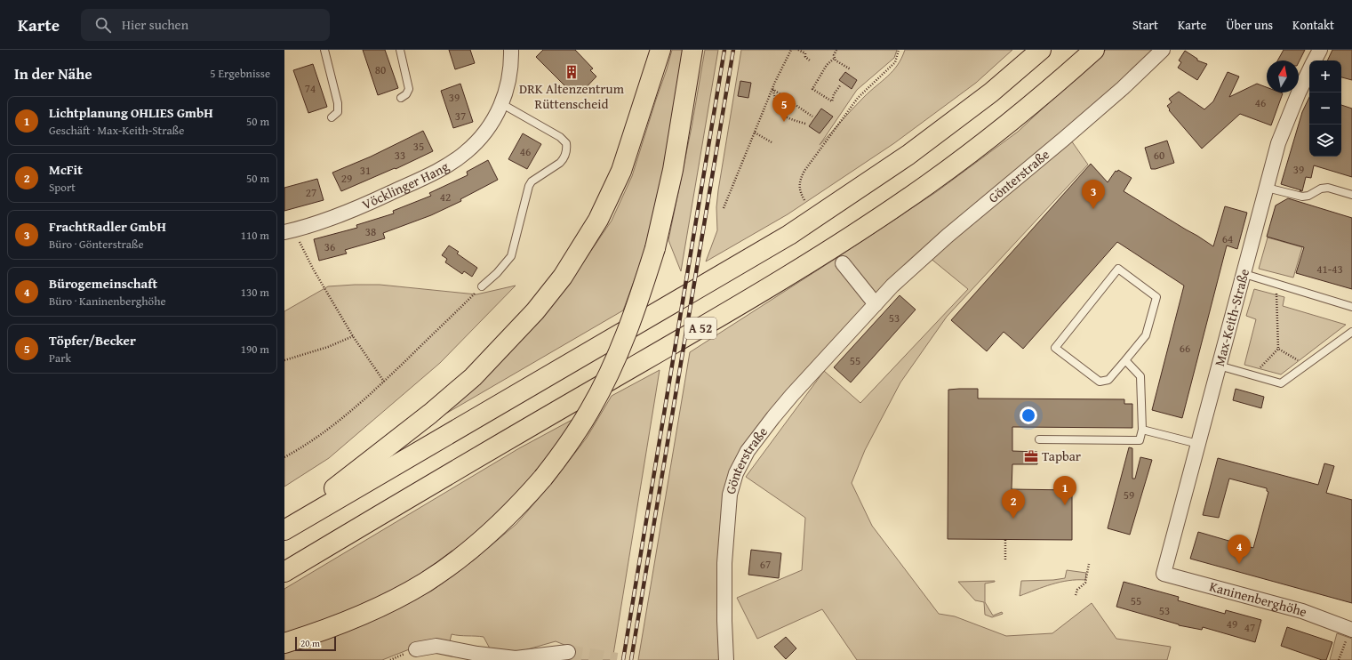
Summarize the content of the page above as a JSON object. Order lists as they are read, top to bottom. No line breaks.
{"streets":{"highway":["A 52"],"street":["Gönterstraße","Vöcklinger Hang","Max-Keith-Straße","Kaninenberghöhe"]},"crossings":[["Max-Keith-Straße","Kaninenberghöhe"]],"places":{"building":["DRK Altenzentrum Rüttenscheid"],"office":["Tapbar"]},"house_numbers":["80","74","39","46","37","35","46","33","60","39","31","29","27","42","38","64","36","41-43","53","66","55","59","67","55","53","49","47"],"scale_bar":"20 m","north":"top","page":{"header":"Karte","search":"Hier suchen","nav":["Start","Karte","Über uns","Kontakt"],"heading":["In der Nähe","5 Ergebnisse"],"map_buttons":["+","−"],"pins":["5","3","1","2","4"],"list":[{"mark":"1","name":"Lichtplanung OHLIES GmbH","note":"Geschäft · Max-Keith-Straße","value":"50 m"},{"mark":"2","name":"McFit","note":"Sport","value":"50 m"},{"mark":"3","name":"FrachtRadler GmbH","note":"Büro · Gönterstraße","value":"110 m"},{"mark":"4","name":"Bürogemeinschaft","note":"Büro · Kaninenberghöhe","value":"130 m"},{"mark":"5","name":"Töpfer/Becker","note":"Park","value":"190 m"}],"scale":"20 m"}}
